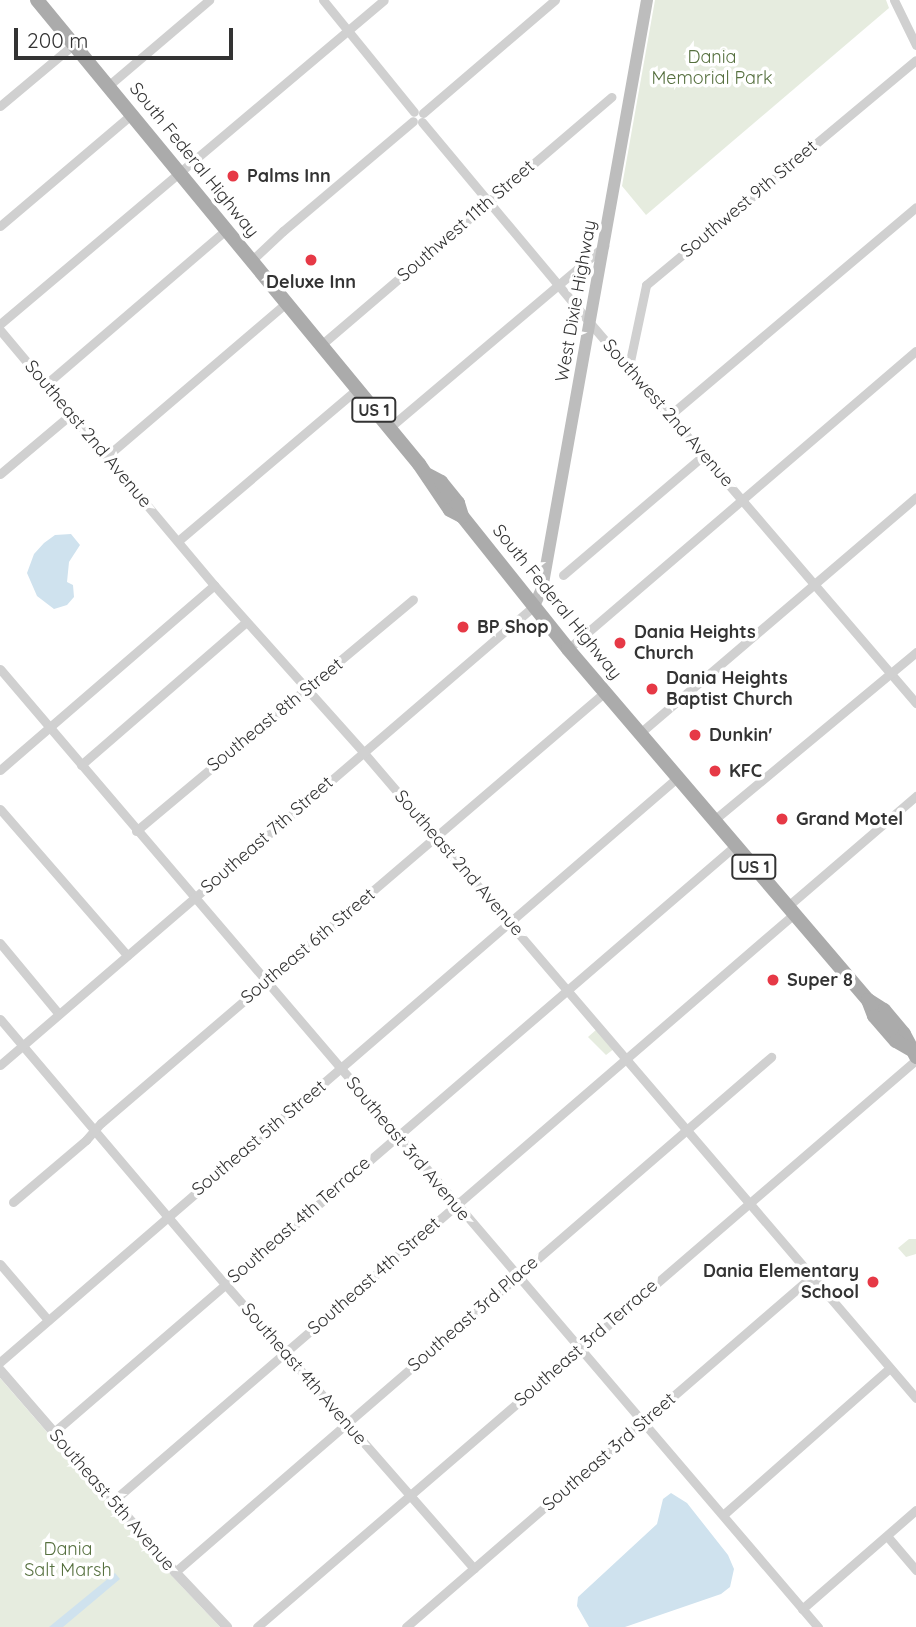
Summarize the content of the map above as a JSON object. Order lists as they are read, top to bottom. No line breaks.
{"streets":{"main road":["South Federal Highway","West Dixie Highway","US 1"],"street":["Southwest 9th Street","Southwest 11th Street","Southwest 2nd Avenue","Southeast 2nd Avenue","Southeast 8th Street","Southeast 7th Street","Southeast 6th Street","Southeast 5th Street","Southeast 3rd Avenue","Southeast 4th Terrace","Southeast 4th Street","Southeast 3rd Place","Southeast 3rd Terrace","Southeast 4th Avenue","Southeast 3rd Street","Southeast 5th Avenue"]},"crossings":[["South Federal Highway","Southwest 11th Street"],["South Federal Highway","West Dixie Highway"],["South Federal Highway","Southeast 7th Street"],["South Federal Highway","Southeast 6th Street"],["South Federal Highway","Southeast 5th Street"],["South Federal Highway","Southeast 4th Terrace"],["South Federal Highway","Southeast 4th Street"],["South Federal Highway","Southeast 3rd Terrace"],["Southwest 9th Street","Southwest 2nd Avenue"],["Southwest 11th Street","Southwest 2nd Avenue"],["West Dixie Highway","Southwest 2nd Avenue"],["West Dixie Highway","Southeast 7th Street"],["Southeast 2nd Avenue","Southeast 8th Street"],["Southeast 2nd Avenue","Southeast 7th Street"],["Southeast 2nd Avenue","Southeast 6th Street"],["Southeast 2nd Avenue","Southeast 5th Street"],["Southeast 2nd Avenue","Southeast 4th Terrace"],["Southeast 2nd Avenue","Southeast 4th Street"],["Southeast 2nd Avenue","Southeast 3rd Place"],["Southeast 2nd Avenue","Southeast 3rd Terrace"],["Southeast 2nd Avenue","Southeast 3rd Street"],["Southeast 8th Street","Southeast 3rd Avenue"],["Southeast 7th Street","Southeast 3rd Avenue"],["Southeast 7th Street","Southeast 4th Avenue"],["Southeast 6th Street","Southeast 3rd Avenue"],["Southeast 6th Street","Southeast 4th Avenue"],["Southeast 5th Street","Southeast 3rd Avenue"],["Southeast 5th Street","Southeast 4th Avenue"],["Southeast 3rd Avenue","Southeast 4th Terrace"],["Southeast 3rd Avenue","Southeast 4th Street"],["Southeast 3rd Avenue","Southeast 3rd Place"],["Southeast 3rd Avenue","Southeast 3rd Terrace"],["Southeast 3rd Avenue","Southeast 3rd Street"],["Southeast 4th Terrace","Southeast 4th Avenue"],["Southeast 4th Terrace","Southeast 5th Avenue"],["Southeast 4th Street","Southeast 4th Avenue"],["Southeast 4th Street","Southeast 5th Avenue"],["Southeast 3rd Place","Southeast 4th Avenue"],["Southeast 3rd Place","Southeast 5th Avenue"],["Southeast 3rd Terrace","Southeast 4th Avenue"],["Southeast 4th Avenue","Southeast 3rd Street"]],"parks":["Dania Memorial Park","Dania Salt Marsh"],"places":["Palms Inn","Deluxe Inn","BP Shop","Dania Heights Church","Dania Heights Baptist Church","Dunkin'","KFC","Grand Motel","Super 8","Dania Elementary School"],"scale_bar":"200 m"}
